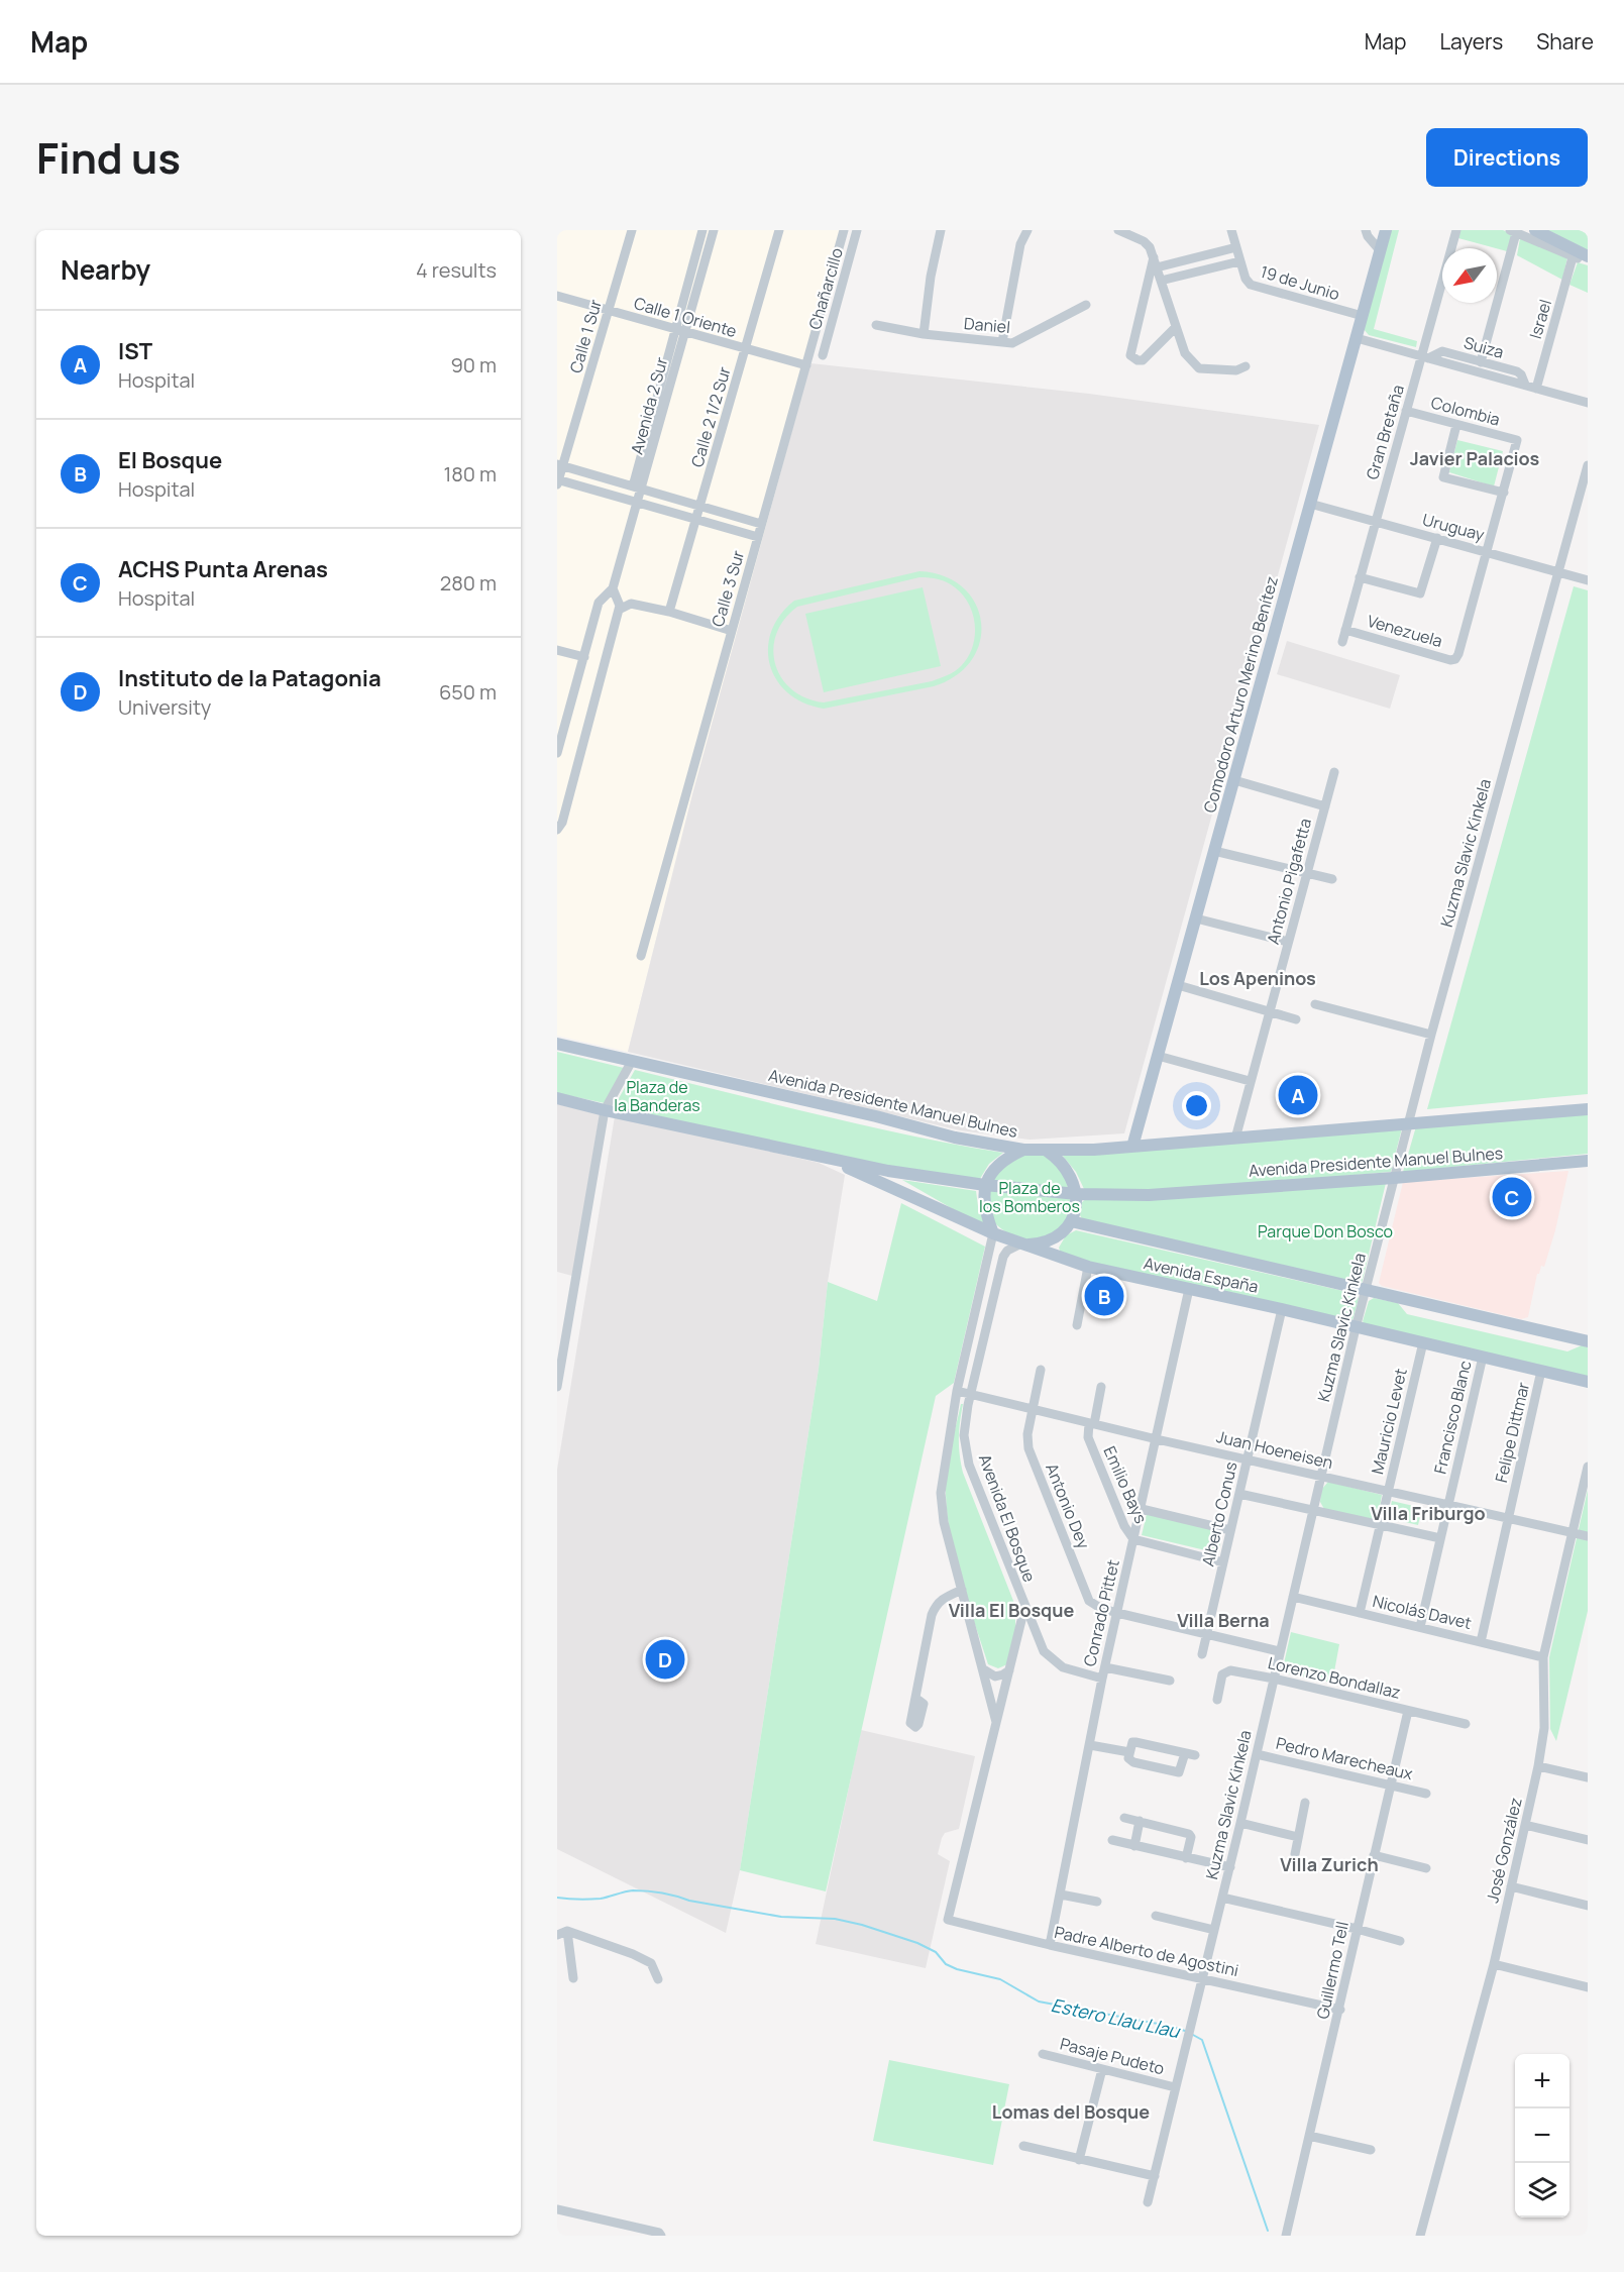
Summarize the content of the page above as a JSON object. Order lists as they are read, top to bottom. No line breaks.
{"streets":{"main road":["Comodoro Arturo Merino Benítez","Avenida Presidente Manuel Bulnes","Avenida España"],"street":["19 de Junio","Chañarcillo","Calle 1 Oriente","Israel","Daniel","Calle 1 Sur","Suiza","Avenida 2 Sur","Colombia","Calle 2 1/2 Sur","Gran Bretaña","Uruguay","Calle 3 Sur","Venezuela","Kuzma Slavic Kinkela","Antonio Pigafetta","Francisco Blanc","Mauricio Levet","Felipe Dittmar","Juan Hoeneisen","Emilio Bays","Antonio Dey","Alberto Conus","Avenida El Bosque","Nicolás Davet","Conrado Pittet","Lorenzo Bondallaz","Pedro Marecheaux","José González","Padre Alberto de Agostini","Guillermo Tell","Pasaje Pudeto"]},"crossings":[["19 de Junio","Comodoro Arturo Merino Benítez"],["Calle 1 Oriente","Calle 1 Sur"],["Calle 1 Oriente","Avenida 2 Sur"],["Calle 1 Oriente","Calle 2 1/2 Sur"],["Calle 1 Oriente","Calle 3 Sur"],["Israel","Suiza"],["Suiza","Gran Bretaña"],["Suiza","Comodoro Arturo Merino Benítez"],["Colombia","Gran Bretaña"],["Gran Bretaña","Uruguay"],["Gran Bretaña","Venezuela"],["Uruguay","Venezuela"],["Uruguay","Comodoro Arturo Merino Benítez"],["Uruguay","Kuzma Slavic Kinkela"],["Comodoro Arturo Merino Benítez","Avenida Presidente Manuel Bulnes"],["Kuzma Slavic Kinkela","Avenida Presidente Manuel Bulnes"],["Kuzma Slavic Kinkela","Avenida España"],["Kuzma Slavic Kinkela","Juan Hoeneisen"],["Kuzma Slavic Kinkela","Antonio Dey"],["Kuzma Slavic Kinkela","Nicolás Davet"],["Kuzma Slavic Kinkela","Lorenzo Bondallaz"],["Kuzma Slavic Kinkela","Pedro Marecheaux"],["Kuzma Slavic Kinkela","Padre Alberto de Agostini"],["Kuzma Slavic Kinkela","Pasaje Pudeto"],["Antonio Pigafetta","Avenida Presidente Manuel Bulnes"],["Avenida Presidente Manuel Bulnes","Avenida España"],["Avenida España","Francisco Blanc"],["Avenida España","Mauricio Levet"],["Avenida España","Felipe Dittmar"],["Avenida España","Alberto Conus"],["Avenida España","Avenida El Bosque"],["Avenida España","Conrado Pittet"],["Francisco Blanc","Juan Hoeneisen"],["Francisco Blanc","Nicolás Davet"],["Mauricio Levet","Juan Hoeneisen"],["Mauricio Levet","Nicolás Davet"],["Felipe Dittmar","Juan Hoeneisen"],["Felipe Dittmar","Nicolás Davet"],["Juan Hoeneisen","Emilio Bays"],["Juan Hoeneisen","Antonio Dey"],["Juan Hoeneisen","Alberto Conus"],["Juan Hoeneisen","Avenida El Bosque"],["Juan Hoeneisen","Conrado Pittet"],["Juan Hoeneisen","José González"],["Emilio Bays","Alberto Conus"],["Emilio Bays","Conrado Pittet"],["Antonio Dey","Alberto Conus"],["Antonio Dey","Conrado Pittet"],["Avenida El Bosque","Padre Alberto de Agostini"],["Nicolás Davet","José González"],["Conrado Pittet","Padre Alberto de Agostini"],["Lorenzo Bondallaz","Guillermo Tell"],["Pedro Marecheaux","Guillermo Tell"],["Padre Alberto de Agostini","Guillermo Tell"]],"districts":["Javier Palacios","Los Apeninos","Villa Friburgo","Villa El Bosque","Villa Berna","Villa Zurich","Lomas del Bosque"],"water":["Estero Llau Llau"],"parks":["Plaza de la Banderas","Plaza de los Bomberos","Parque Don Bosco"],"north":"bottom left","page":{"header":"Map","nav":["Map","Layers","Share"],"title":"Find us","buttons":"Directions","heading":["Nearby","4 results"],"list":[{"mark":"A","name":"IST","note":"Hospital","value":"90 m"},{"mark":"B","name":"El Bosque","note":"Hospital","value":"180 m"},{"mark":"C","name":"ACHS Punta Arenas","note":"Hospital","value":"280 m"},{"mark":"D","name":"Instituto de la Patagonia","note":"University","value":"650 m"}],"pins":["A","C","B","D"],"map_buttons":["+","−"]}}
